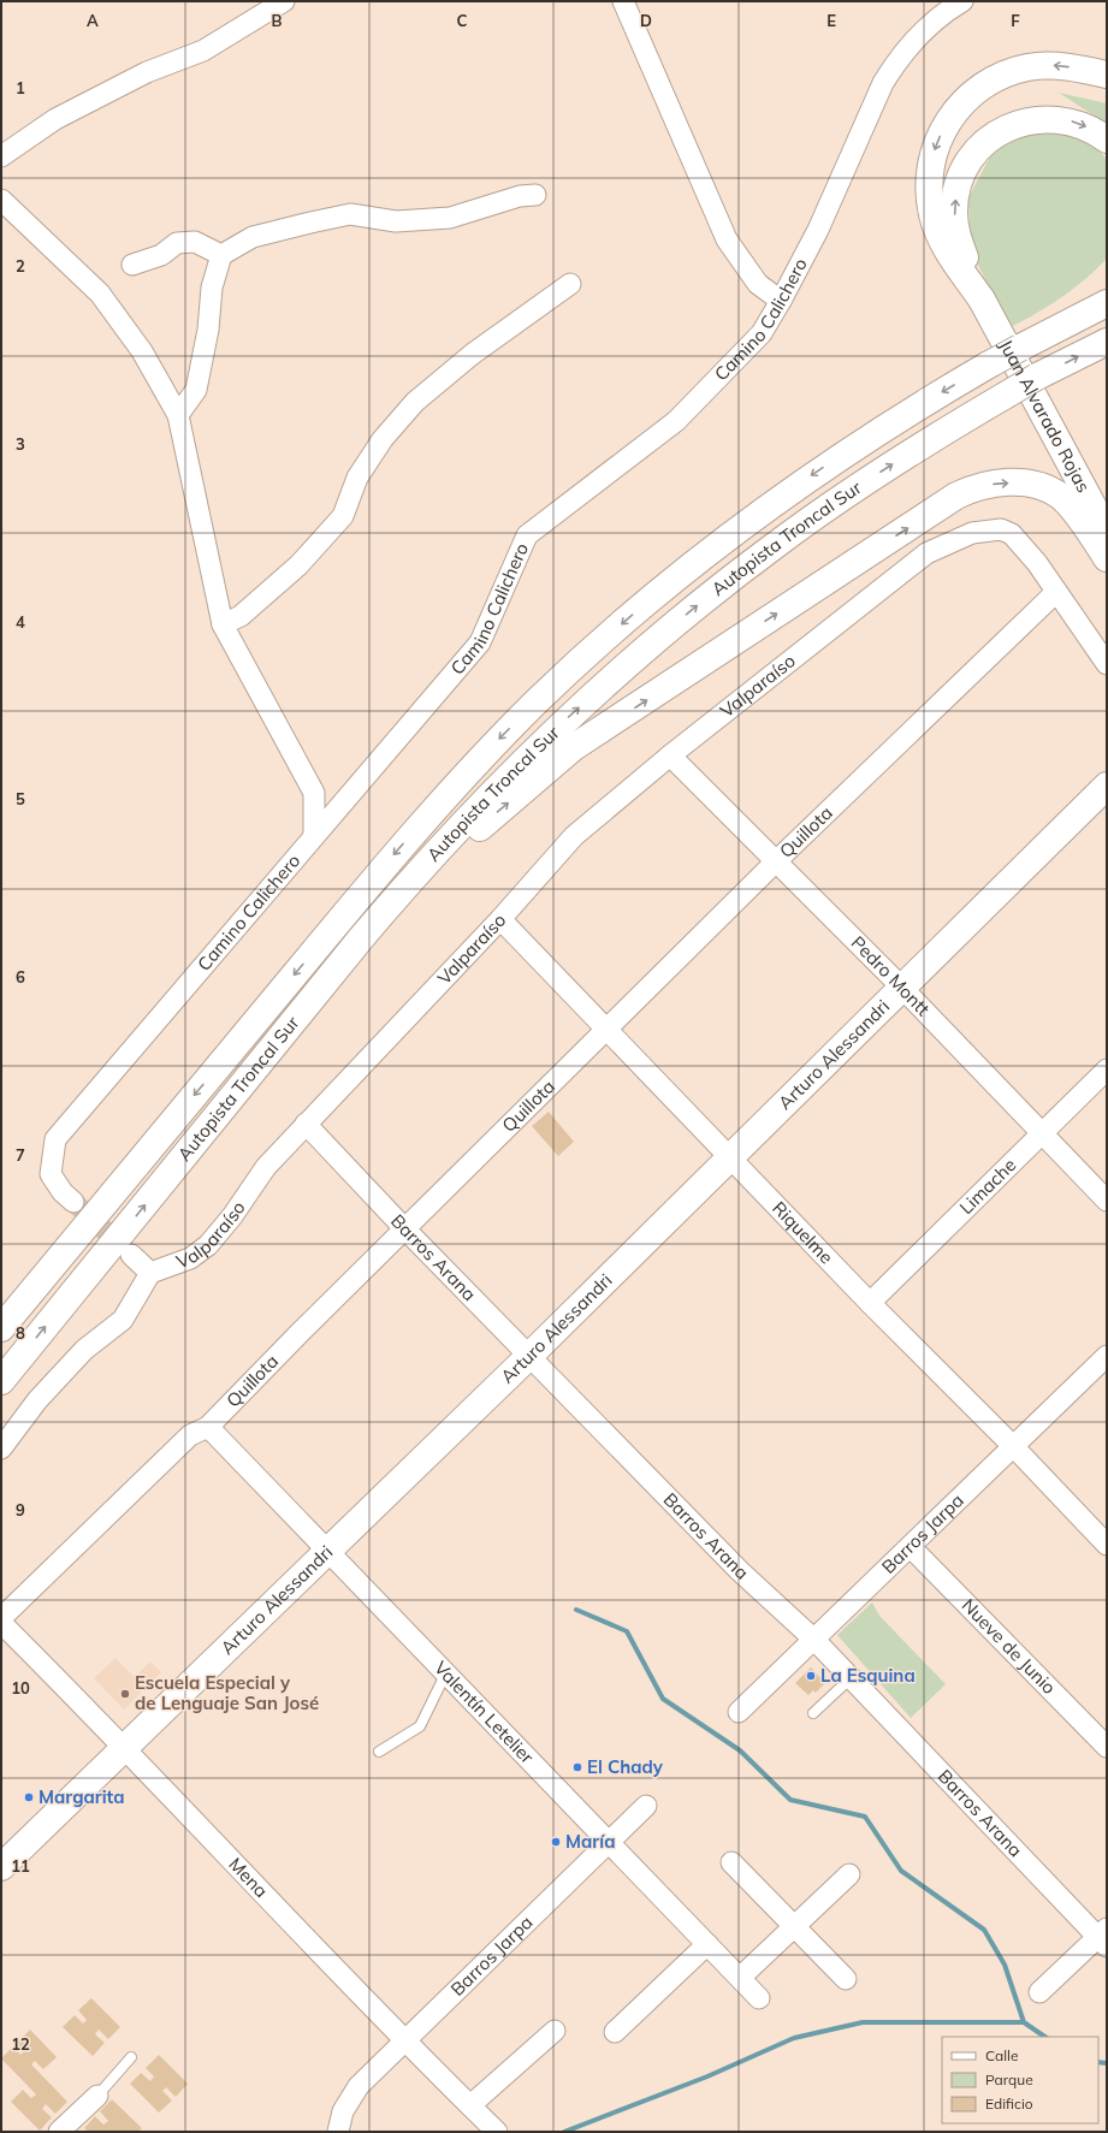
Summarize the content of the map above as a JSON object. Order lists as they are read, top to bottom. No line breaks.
{"streets":{"main road":["Juan Alvarado Rojas","Autopista Troncal Sur","Arturo Alessandri"],"street":["Camino Calichero","Valparaíso","Quillota","Pedro Montt","Limache","Riquelme","Barros Arana","Barros Jarpa","Nueve de Junio","Valentín Letelier","Mena"]},"crossings":[["Valparaíso","Quillota"],["Valparaíso","Pedro Montt"],["Valparaíso","Riquelme"],["Valparaíso","Barros Arana"],["Quillota","Pedro Montt"],["Quillota","Riquelme"],["Quillota","Barros Arana"],["Quillota","Valentín Letelier"],["Pedro Montt","Arturo Alessandri"],["Pedro Montt","Limache"],["Arturo Alessandri","Riquelme"],["Arturo Alessandri","Barros Arana"],["Arturo Alessandri","Valentín Letelier"],["Arturo Alessandri","Mena"],["Limache","Riquelme"],["Riquelme","Barros Jarpa"],["Barros Arana","Barros Jarpa"],["Barros Jarpa","Nueve de Junio"],["Barros Jarpa","Valentín Letelier"],["Barros Jarpa","Mena"]],"places":["La Esquina","Escuela Especial y de Lenguaje San José","El Chady","Margarita","María"],"legend":["Calle","Parque","Edificio"],"grid":{"columns":["A","B","C","D","E","F"],"rows":["1","2","3","4","5","6","7","8","9","10","11","12"]}}
